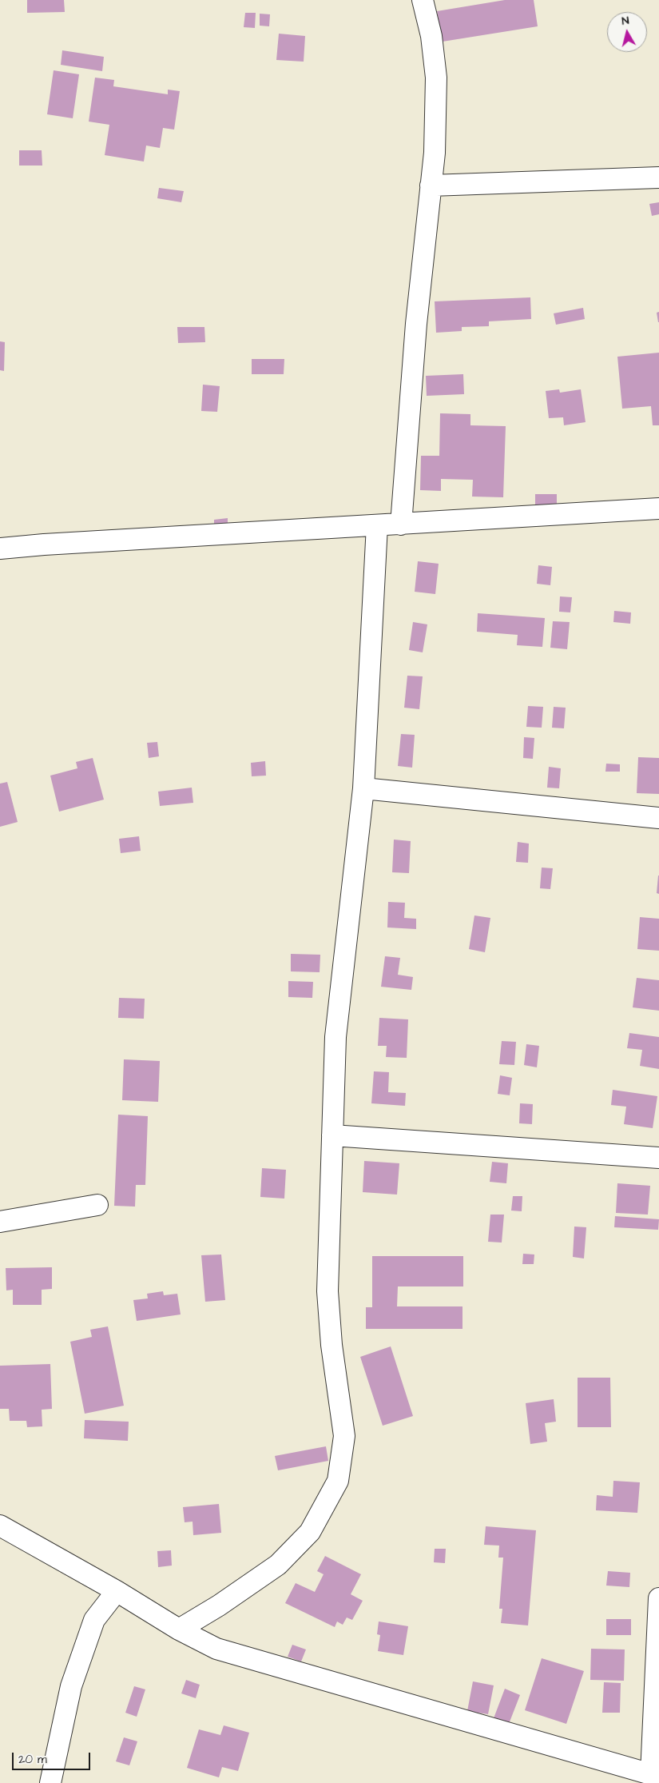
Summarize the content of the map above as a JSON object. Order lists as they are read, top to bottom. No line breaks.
{"scale_bar":"20 m","north":"top"}
